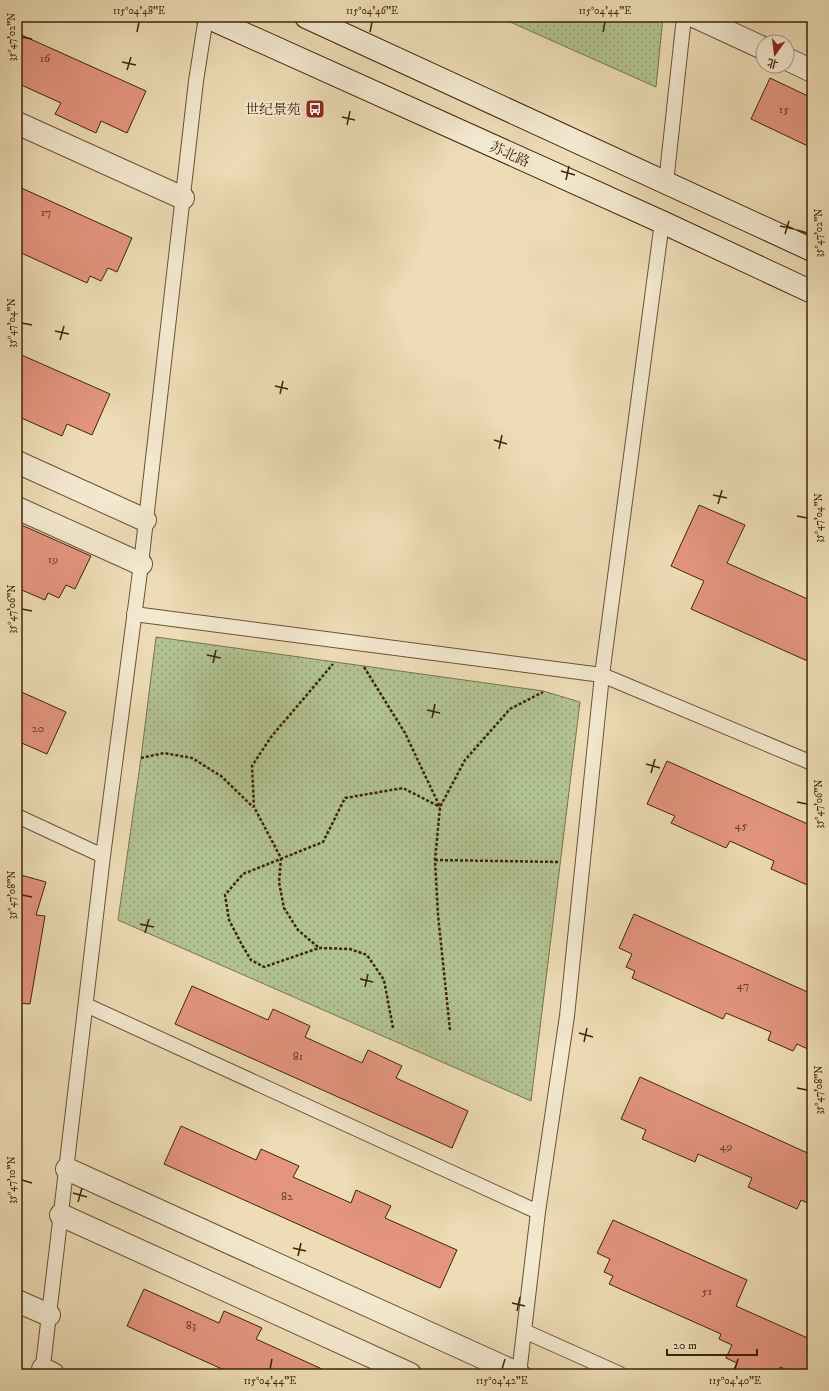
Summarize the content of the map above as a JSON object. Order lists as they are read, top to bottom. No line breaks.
{"streets":{"street":["苏北路"]},"places":{"bus stop":["世纪景苑"]},"house_numbers":["16","15","17","19","20","45","47","81","49","82","51","83"],"scale_bar":"20 m","north":"bottom","coordinates":["115°04'48\"E","115°04'46\"E","115°04'44\"E","35°47'02\"N","35°47'04\"N","35°47'06\"N","35°47'08\"N","35°47'10\"N","115°04'42\"E","115°04'40\"E"]}
